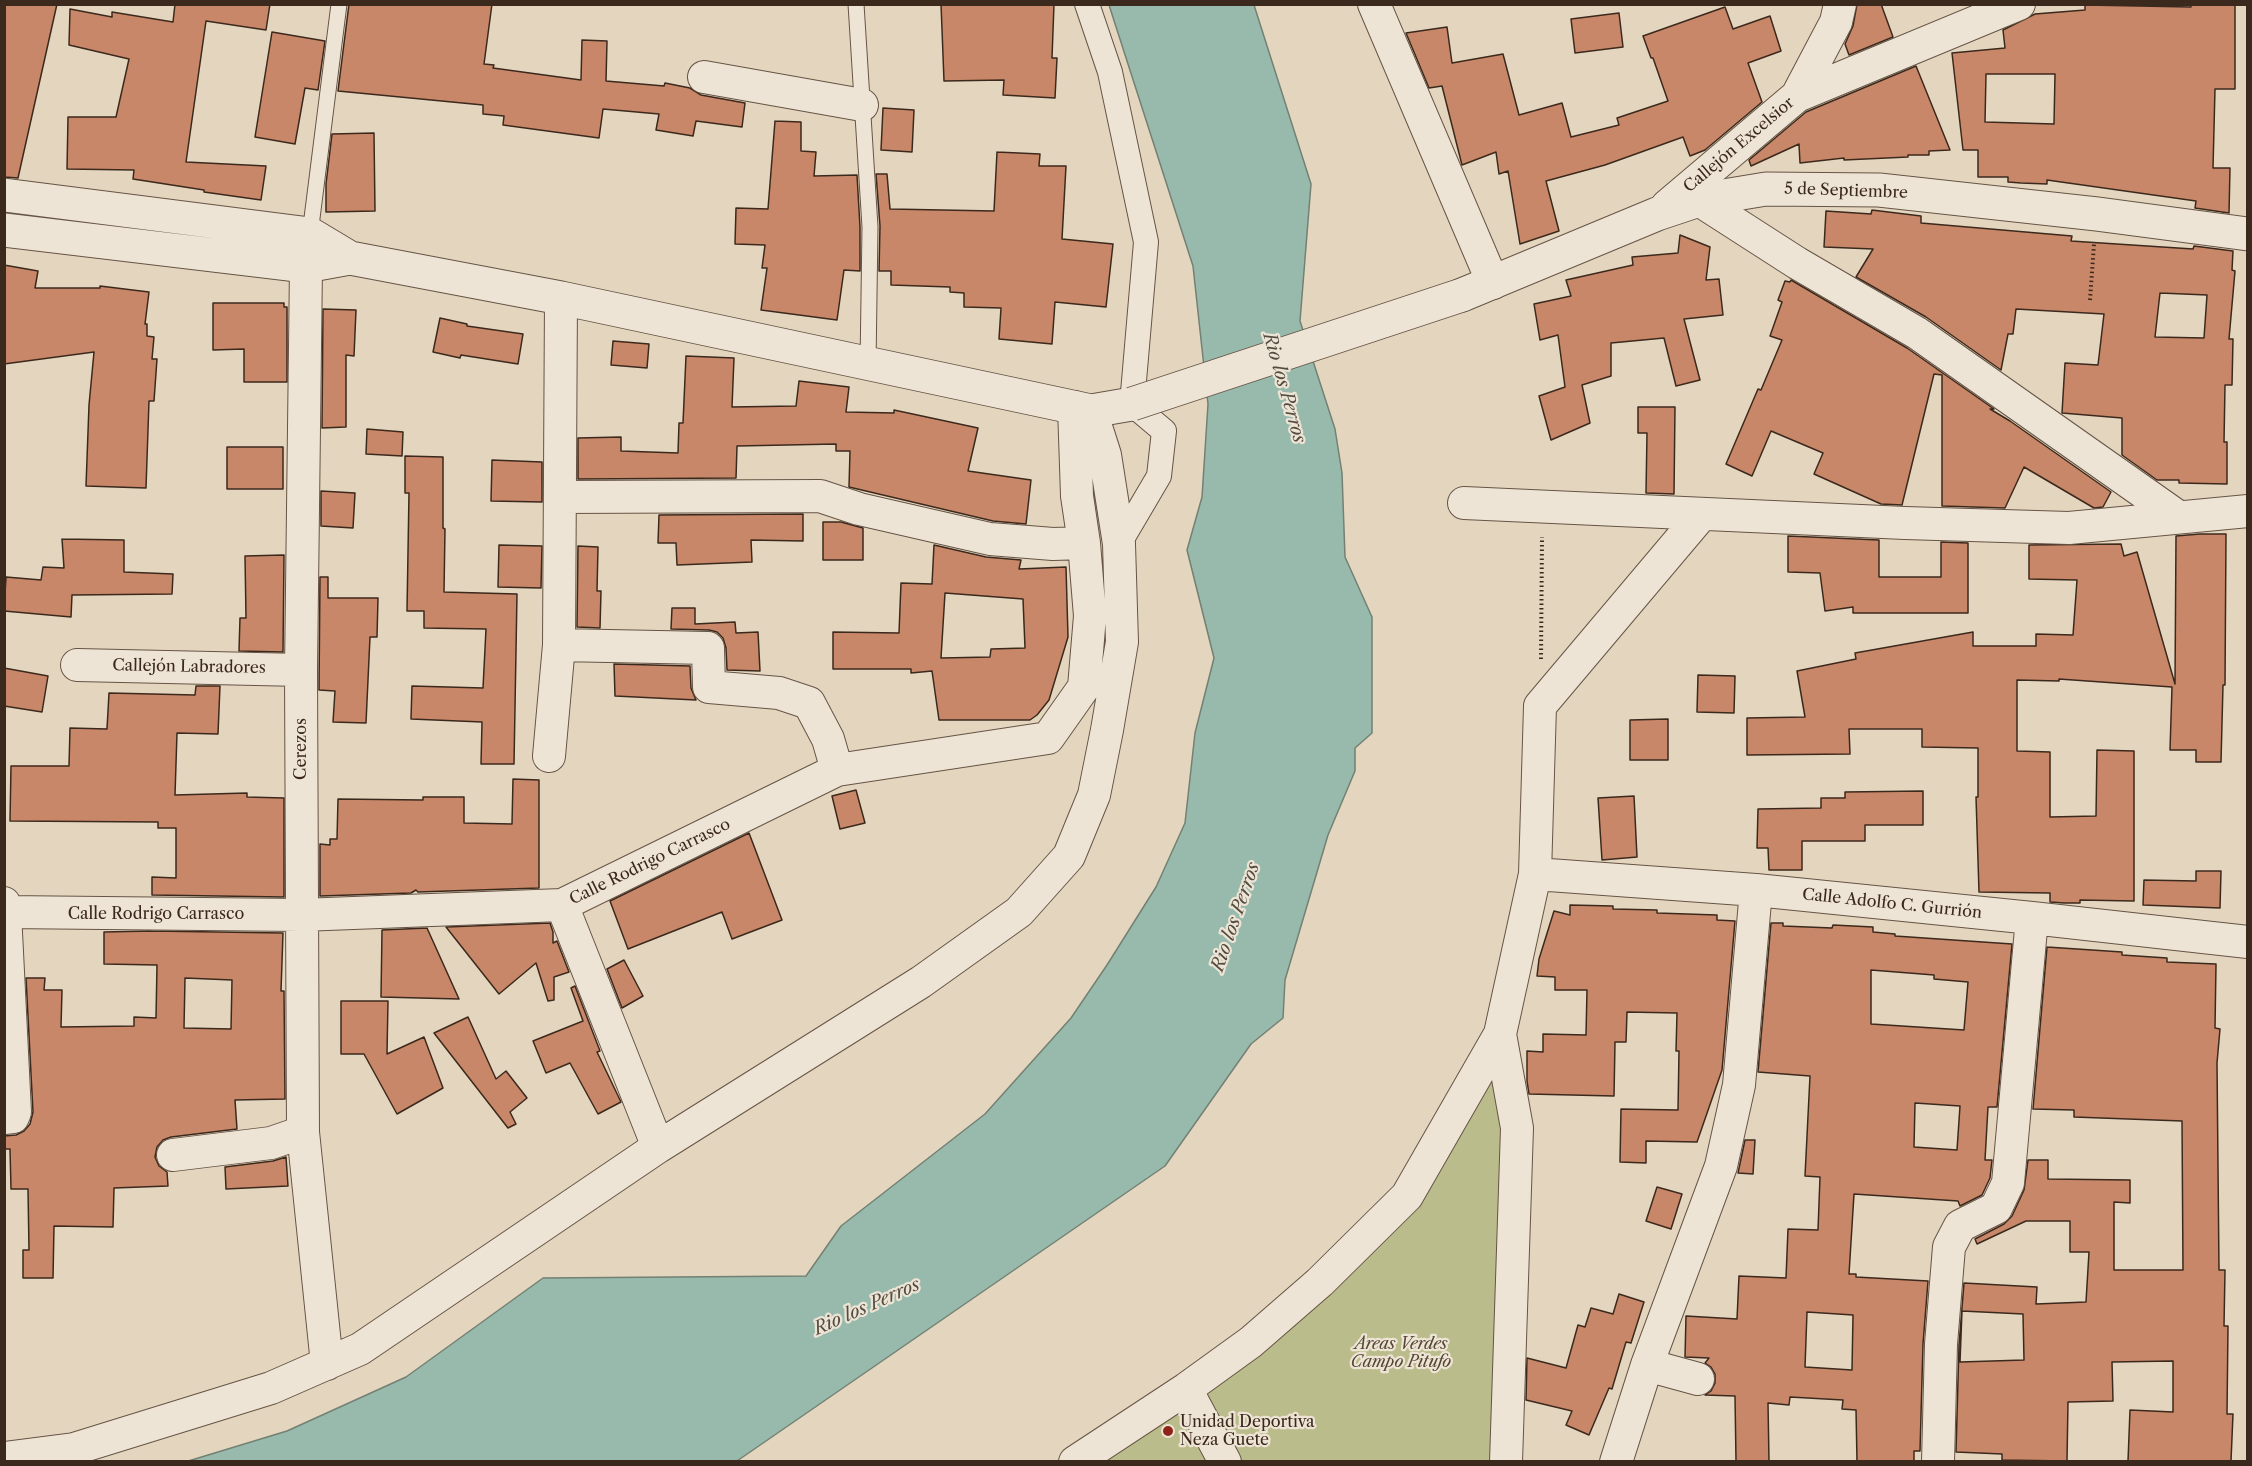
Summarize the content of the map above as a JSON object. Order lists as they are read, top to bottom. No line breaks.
{"streets":{"street":["Callejón Excelsior","5 de Septiembre","Callejón Labradores","Cerezos","Calle Rodrigo Carrasco","Calle Adolfo C. Gurrión"]},"crossings":[["Callejón Excelsior","5 de Septiembre"],["5 de Septiembre","Calle Rodrigo Carrasco"],["Callejón Labradores","Cerezos"],["Cerezos","Calle Rodrigo Carrasco"]],"water":["Rio los Perros"],"parks":["Areas Verdes Campo Pitufo"],"places":["Unidad Deportiva Neza Guete"]}
